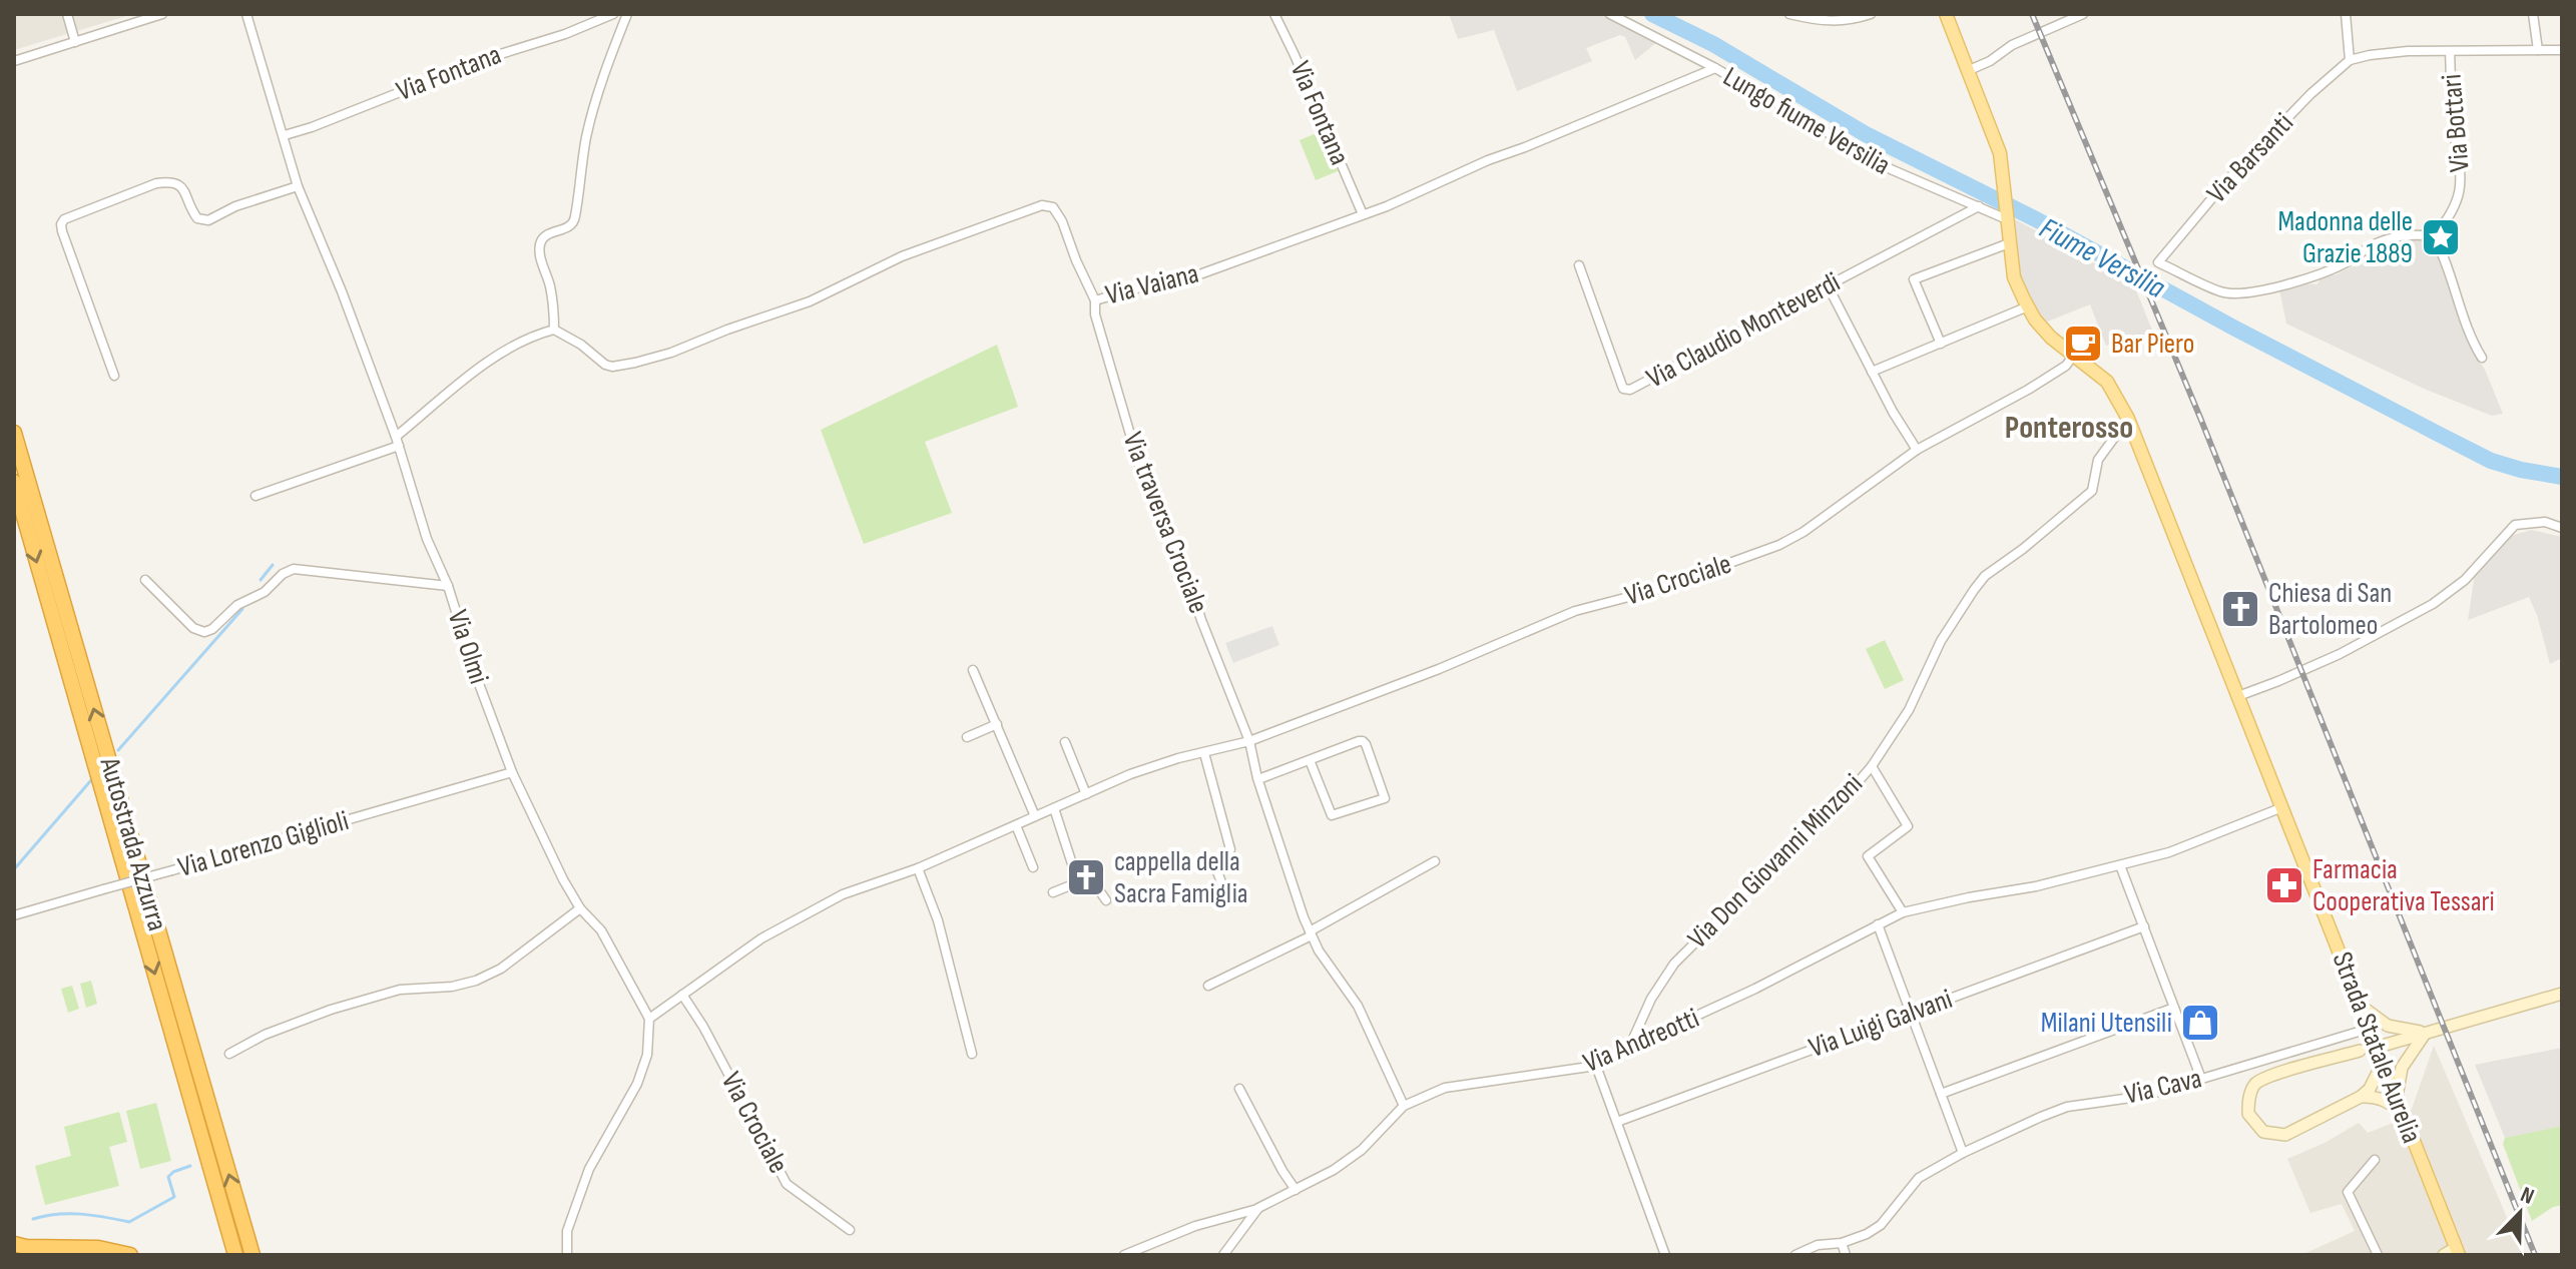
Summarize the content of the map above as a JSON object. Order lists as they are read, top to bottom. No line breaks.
{"streets":{"highway":["Autostrada Azzurra"],"main road":["Strada Statale Aurelia"],"street":["Via Fontana","Lungo fiume Versilia","Via Bottari","Via Barsanti","Via Vaiana","Via Claudio Monteverdi","Via traversa Crociale","Via Crociale","Via Olmi","Via Lorenzo Giglioli","Via Don Giovanni Minzoni","Via Luigi Galvani","Via Andreotti","Via Cava"]},"crossings":[["Via Fontana","Via Vaiana"],["Via Fontana","Via Olmi"],["Lungo fiume Versilia","Via Vaiana"],["Lungo fiume Versilia","Via Claudio Monteverdi"],["Lungo fiume Versilia","Strada Statale Aurelia"],["Via Bottari","Via Barsanti"],["Via Vaiana","Via traversa Crociale"],["Via traversa Crociale","Via Crociale"],["Via Crociale","Via Olmi"],["Via Crociale","Strada Statale Aurelia"],["Via Olmi","Via Lorenzo Giglioli"],["Via Don Giovanni Minzoni","Via Andreotti"],["Via Don Giovanni Minzoni","Strada Statale Aurelia"],["Via Andreotti","Strada Statale Aurelia"],["Strada Statale Aurelia","Via Cava"]],"districts":["Ponterosso"],"water":["Fiume Versilia"],"places":{"place":["Madonna delle Grazie 1889"],"cafe":["Bar Piero"],"church":["Chiesa di San Bartolomeo","cappella della Sacra Famiglia"],"pharmacy":["Farmacia Cooperativa Tessari"],"shop":["Milani Utensili"]},"north":"top right"}
